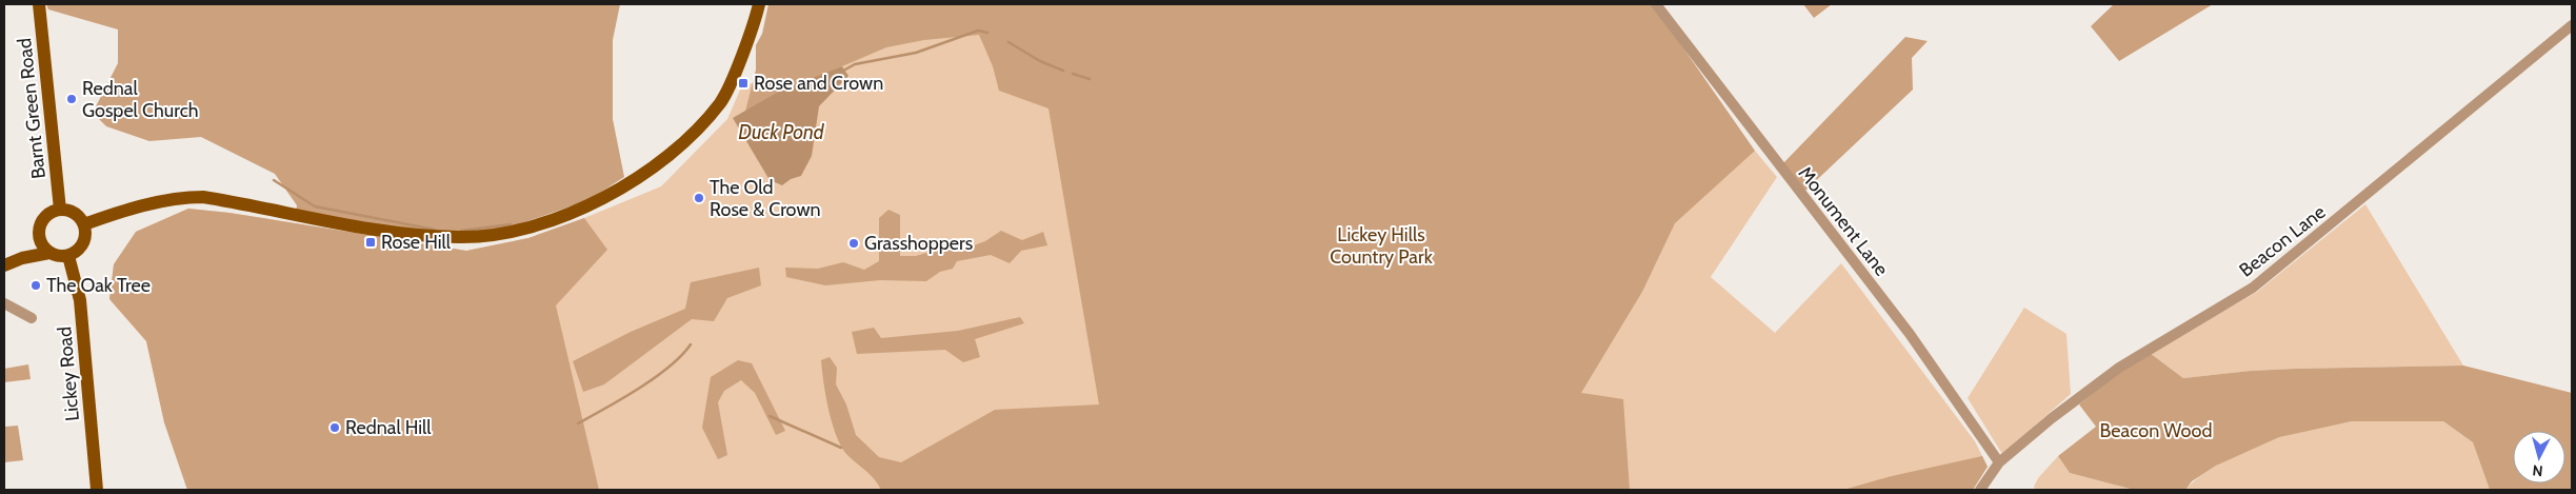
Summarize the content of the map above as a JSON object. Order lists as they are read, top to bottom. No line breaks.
{"streets":{"main road":["Barnt Green Road","Lickey Road"],"street":["Monument Lane","Beacon Lane"]},"crossings":[["Barnt Green Road","Lickey Road"],["Monument Lane","Beacon Lane"]],"water":["Duck Pond"],"parks":["Lickey Hills Country Park","Beacon Wood"],"places":{"transit":["Rose and Crown","Rose Hill"],"other":["Rednal Gospel Church","The Old Rose & Crown","Grasshoppers","The Oak Tree","Rednal Hill"]},"north":"bottom"}
